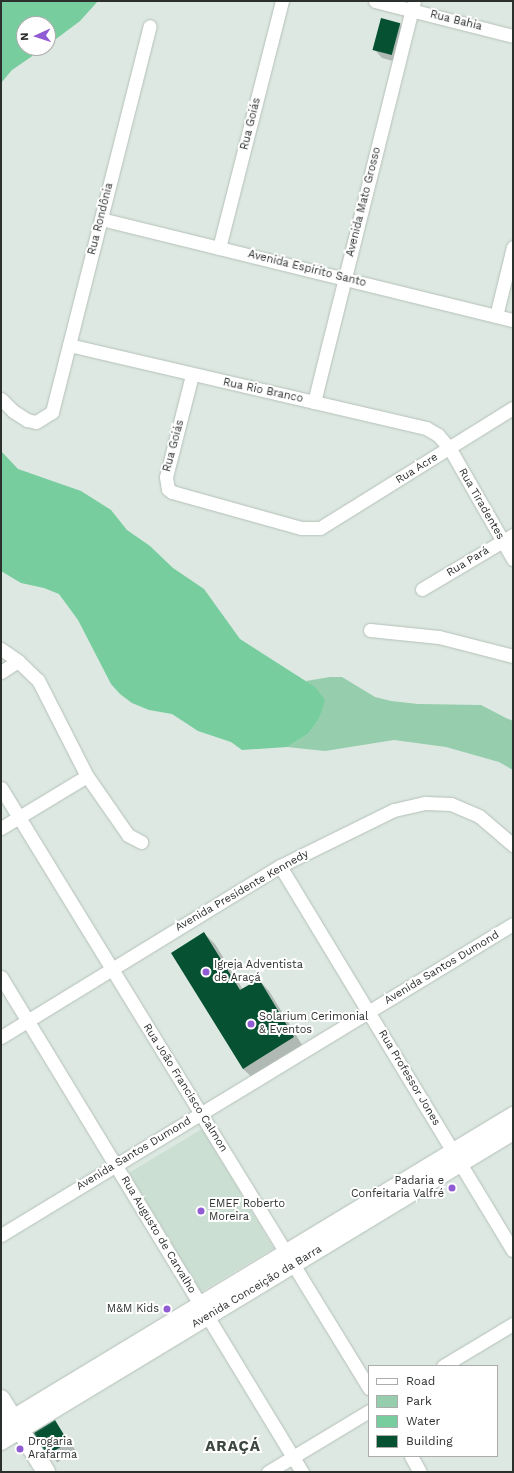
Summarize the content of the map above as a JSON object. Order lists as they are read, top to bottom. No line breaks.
{"streets":{"street":["Rua Bahia","Rua Goiás","Avenida Mato Grosso","Rua Rondônia","Avenida Espírito Santo","Rua Rio Branco","Rua Acre","Rua Tiradentes","Rua Pará","Avenida Presidente Kennedy","Avenida Santos Dumond","Rua Professor Jones","Rua João Francisco Calmon","Rua Augusto de Carvalho","Avenida Conceição da Barra"]},"crossings":[["Rua Bahia","Avenida Mato Grosso"],["Rua Goiás","Avenida Espírito Santo"],["Rua Goiás","Rua Rio Branco"],["Rua Goiás","Rua Acre"],["Avenida Mato Grosso","Avenida Espírito Santo"],["Avenida Mato Grosso","Rua Rio Branco"],["Rua Rondônia","Avenida Espírito Santo"],["Rua Rondônia","Rua Rio Branco"],["Rua Rio Branco","Rua Acre"],["Rua Rio Branco","Rua Tiradentes"],["Rua Acre","Rua Tiradentes"],["Rua Tiradentes","Rua Pará"],["Avenida Presidente Kennedy","Rua Professor Jones"],["Avenida Presidente Kennedy","Rua João Francisco Calmon"],["Avenida Presidente Kennedy","Rua Augusto de Carvalho"],["Avenida Santos Dumond","Rua Professor Jones"],["Avenida Santos Dumond","Rua João Francisco Calmon"],["Avenida Santos Dumond","Rua Augusto de Carvalho"],["Rua Professor Jones","Avenida Conceição da Barra"],["Rua João Francisco Calmon","Avenida Conceição da Barra"],["Rua Augusto de Carvalho","Avenida Conceição da Barra"]],"districts":["ARAÇÁ"],"places":["Igreja Adventista de Araçá","Solarium Cerimonial & Eventos","Padaria e Confeitaria Valfré","EMEF Roberto Moreira","M&M Kids","Drogaria Arafarma"],"legend":["Road","Park","Water","Building"],"north":"left"}
